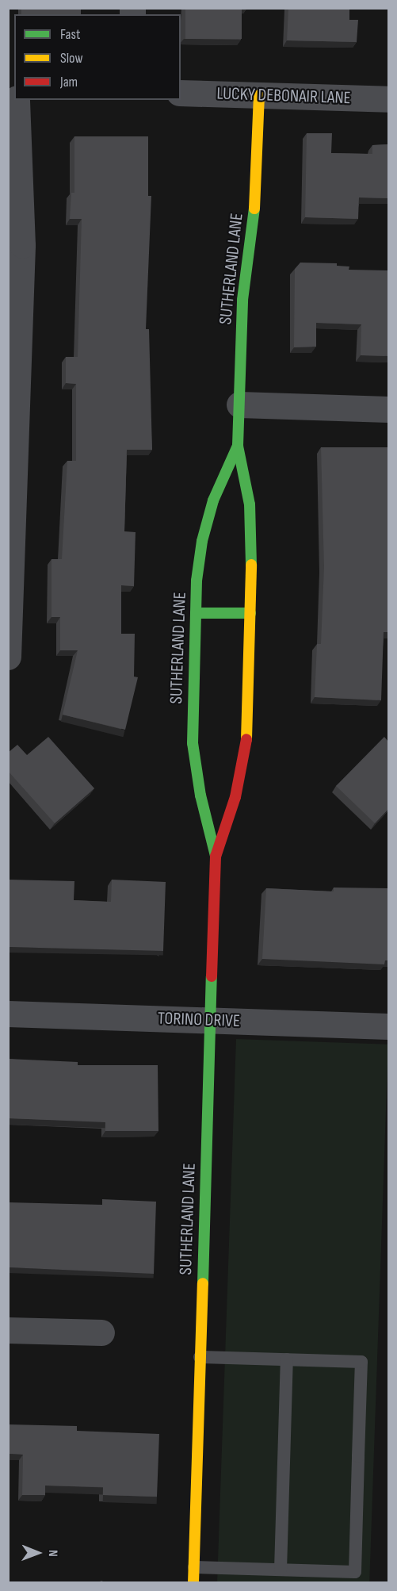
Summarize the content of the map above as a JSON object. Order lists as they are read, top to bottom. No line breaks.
{"streets":{"street":["LUCKY DEBONAIR LANE","SUTHERLAND LANE","TORINO DRIVE"]},"crossings":[["LUCKY DEBONAIR LANE","SUTHERLAND LANE"],["SUTHERLAND LANE","TORINO DRIVE"]],"legend":["Fast","Slow","Jam"],"north":"right"}
